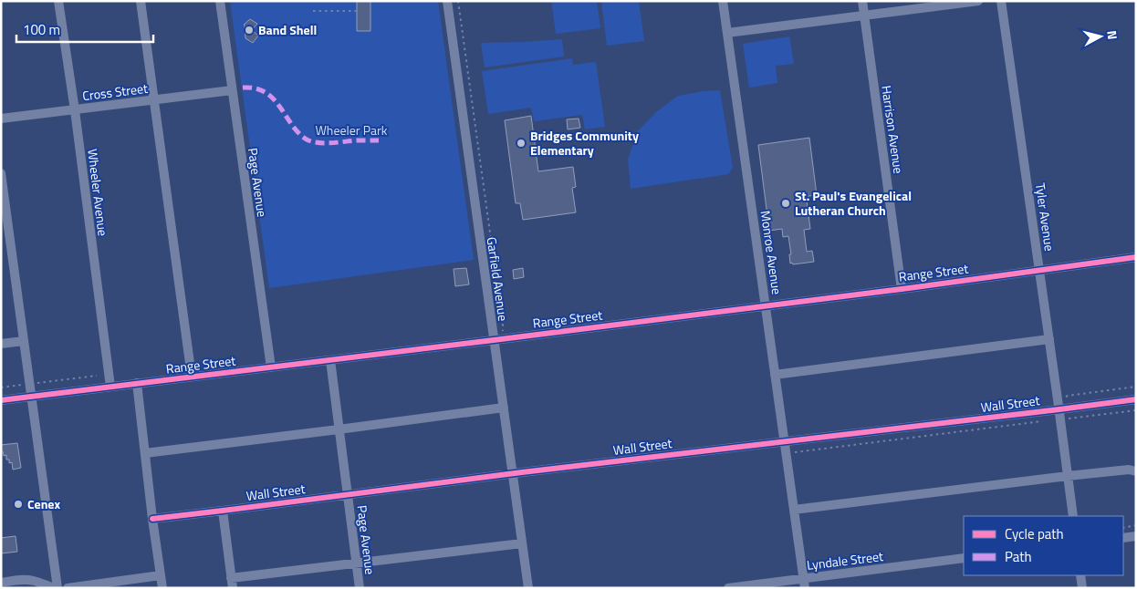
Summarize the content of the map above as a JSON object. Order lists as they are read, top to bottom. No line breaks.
{"streets":{"street":["Cross Street","Harrison Avenue","Page Avenue","Wheeler Avenue","Tyler Avenue","Monroe Avenue","Range Street","Garfield Avenue","Wall Street","Lyndale Street"]},"crossings":[["Cross Street","Page Avenue"],["Cross Street","Wheeler Avenue"],["Harrison Avenue","Range Street"],["Page Avenue","Range Street"],["Page Avenue","Wall Street"],["Wheeler Avenue","Range Street"],["Tyler Avenue","Range Street"],["Tyler Avenue","Wall Street"],["Monroe Avenue","Range Street"],["Monroe Avenue","Wall Street"],["Monroe Avenue","Lyndale Street"],["Range Street","Garfield Avenue"],["Garfield Avenue","Wall Street"]],"parks":["Wheeler Park"],"places":["Band Shell","Bridges Community Elementary","St. Paul's Evangelical Lutheran Church","Cenex"],"legend":["Cycle path","Path"],"scale_bar":"100 m","north":"right"}
